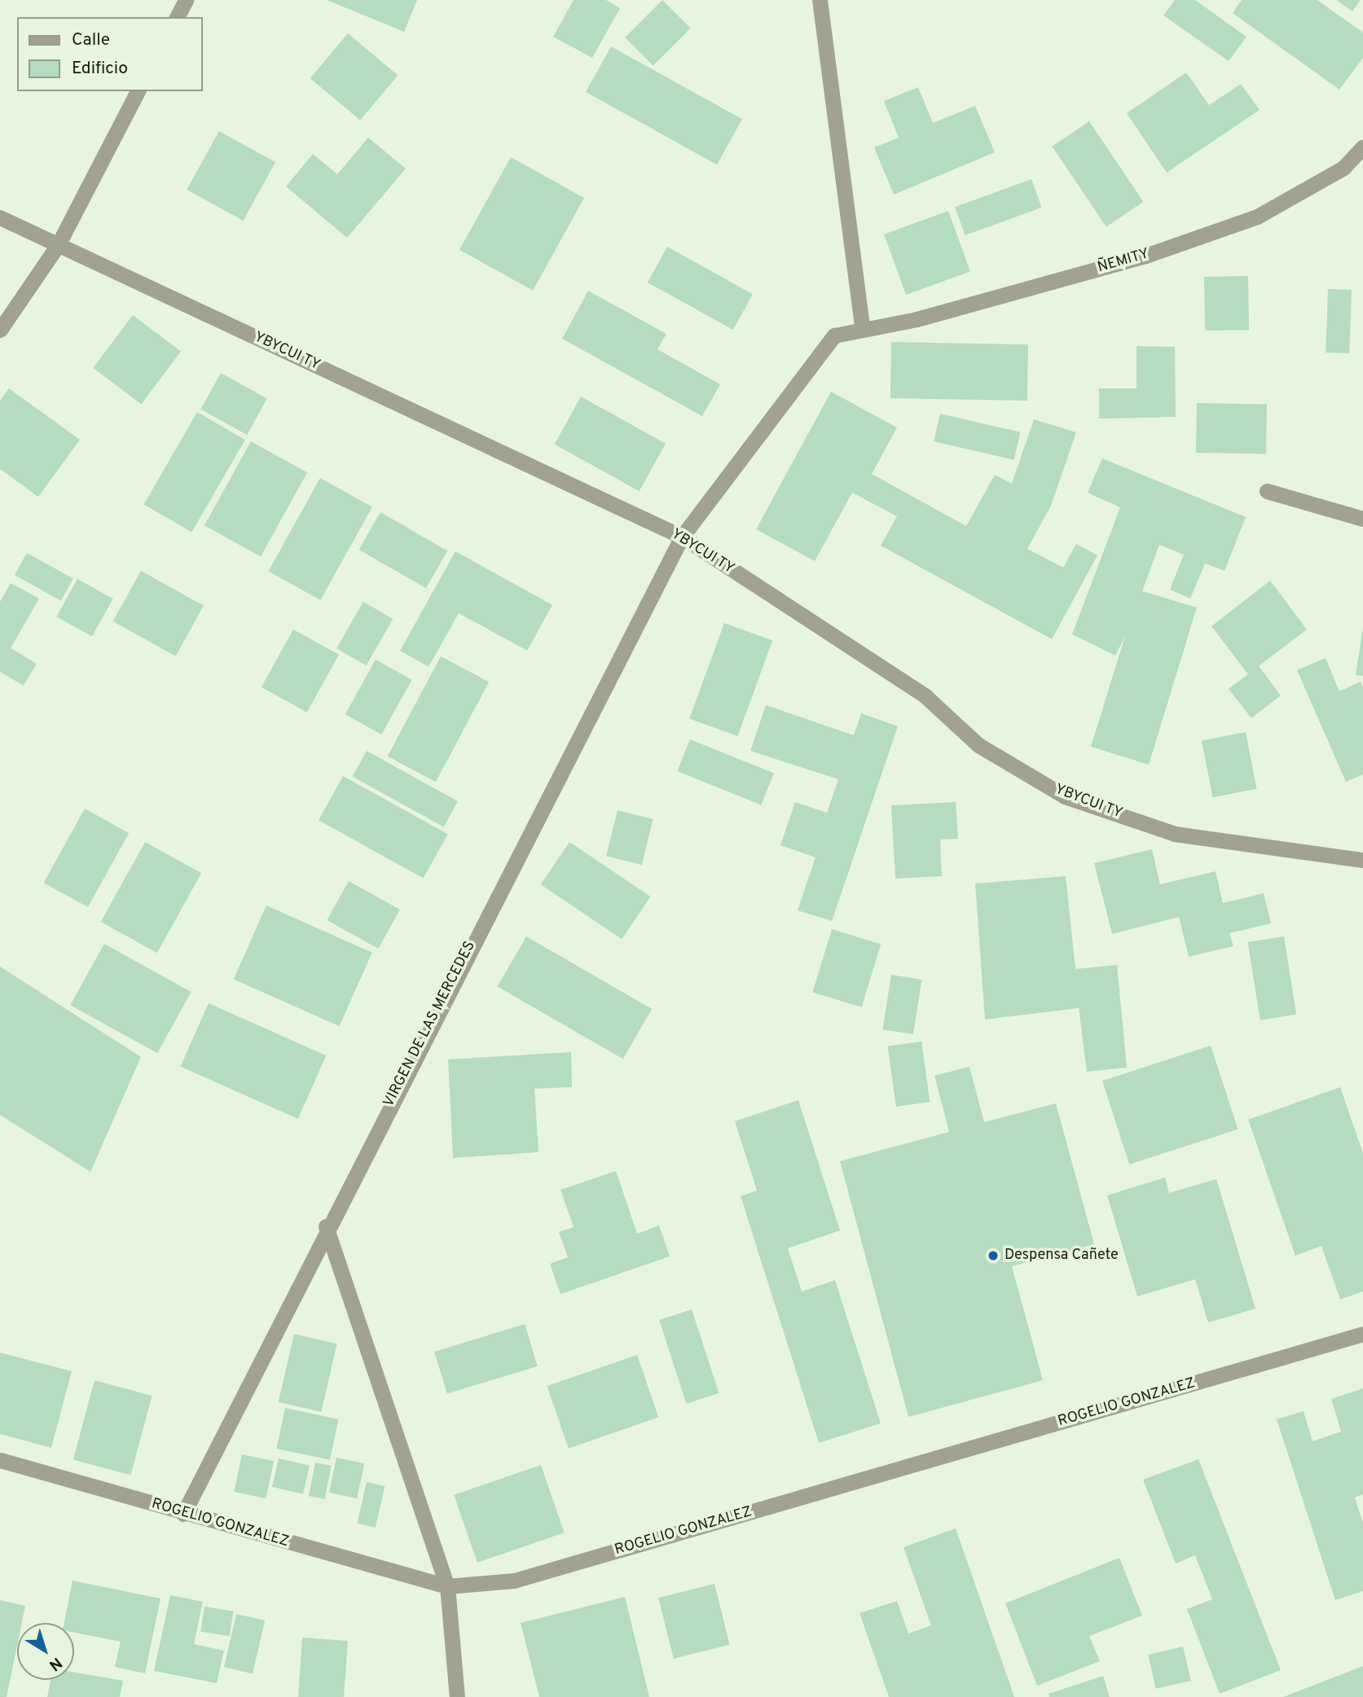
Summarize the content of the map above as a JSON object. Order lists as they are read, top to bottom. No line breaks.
{"streets":{"street":["ÑEMITY","YBYCUI TY","VIRGEN DE LAS MERCEDES","ROGELIO GONZALEZ"]},"crossings":[["ÑEMITY","YBYCUI TY"],["ÑEMITY","VIRGEN DE LAS MERCEDES"],["YBYCUI TY","VIRGEN DE LAS MERCEDES"],["VIRGEN DE LAS MERCEDES","ROGELIO GONZALEZ"]],"places":["Despensa Cañete"],"legend":["Calle","Edificio"],"north":"bottom right"}
